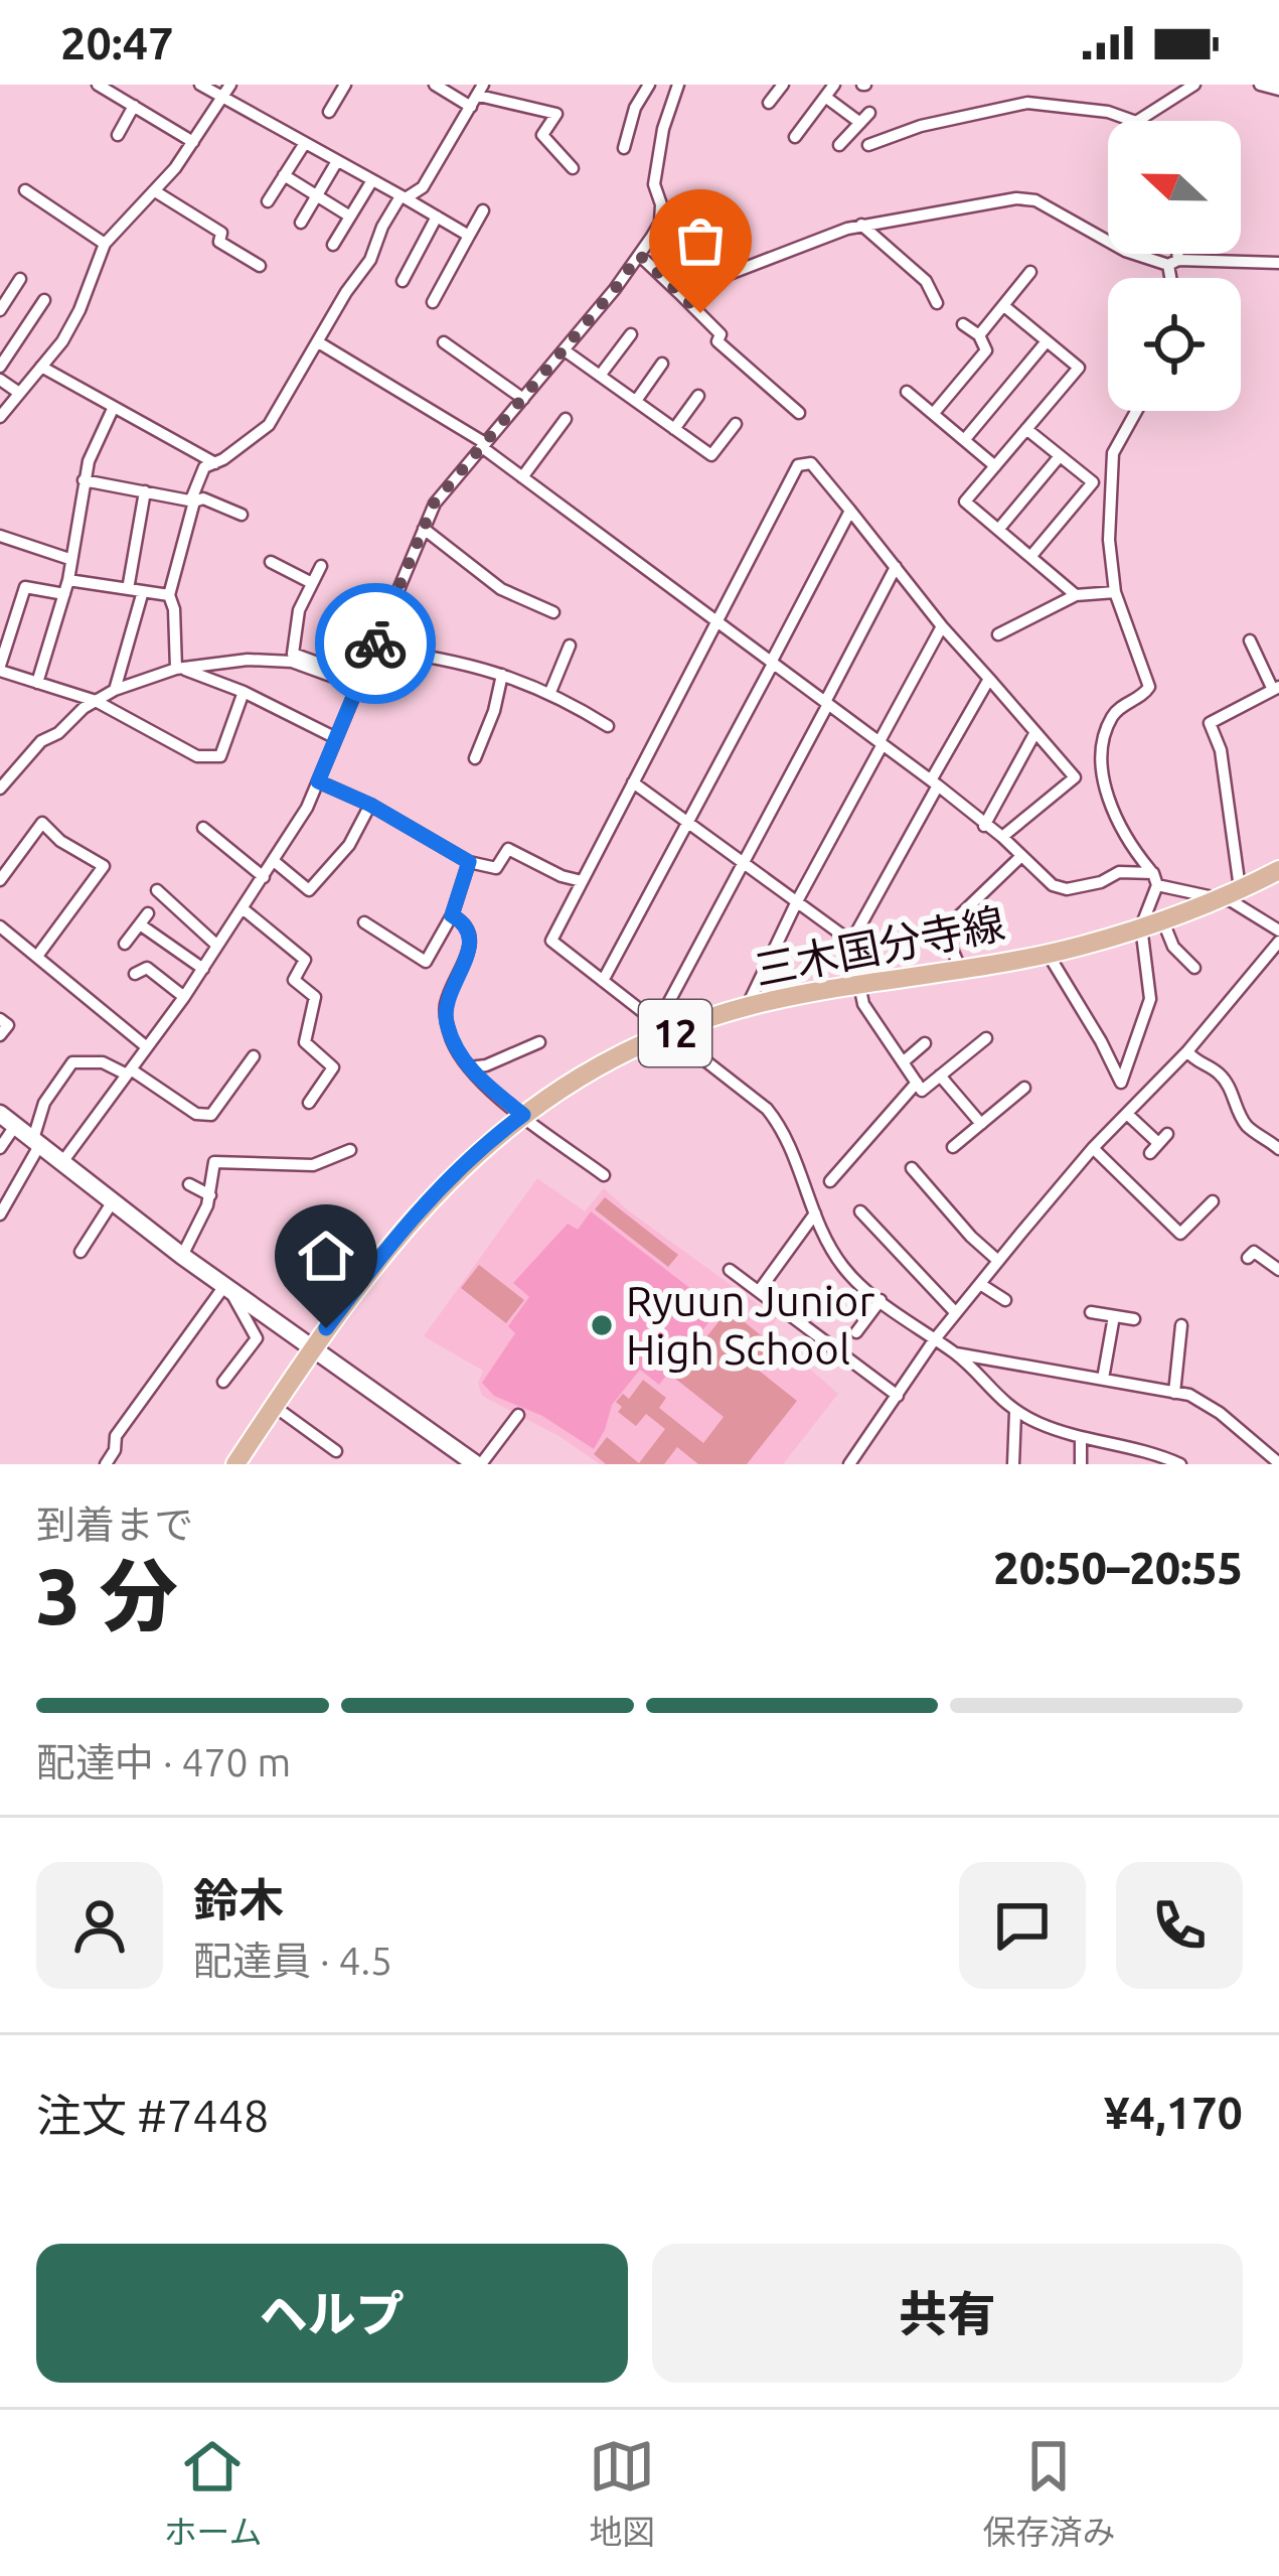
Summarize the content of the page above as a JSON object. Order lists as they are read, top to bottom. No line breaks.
{"streets":{"main road":["三木国分寺線","12"]},"places":["Ryuun Junior High School"],"north":"left","page":{"status":"20:47","heading":["3 分","到着まで","20:50–20:55"],"panel":["鈴木","配達員 · 4.5","注文 #7448","¥4,170"],"bar":"配達中 · 470 m","buttons":["ヘルプ","共有"],"tabs":["ホーム","地図","保存済み"]}}
